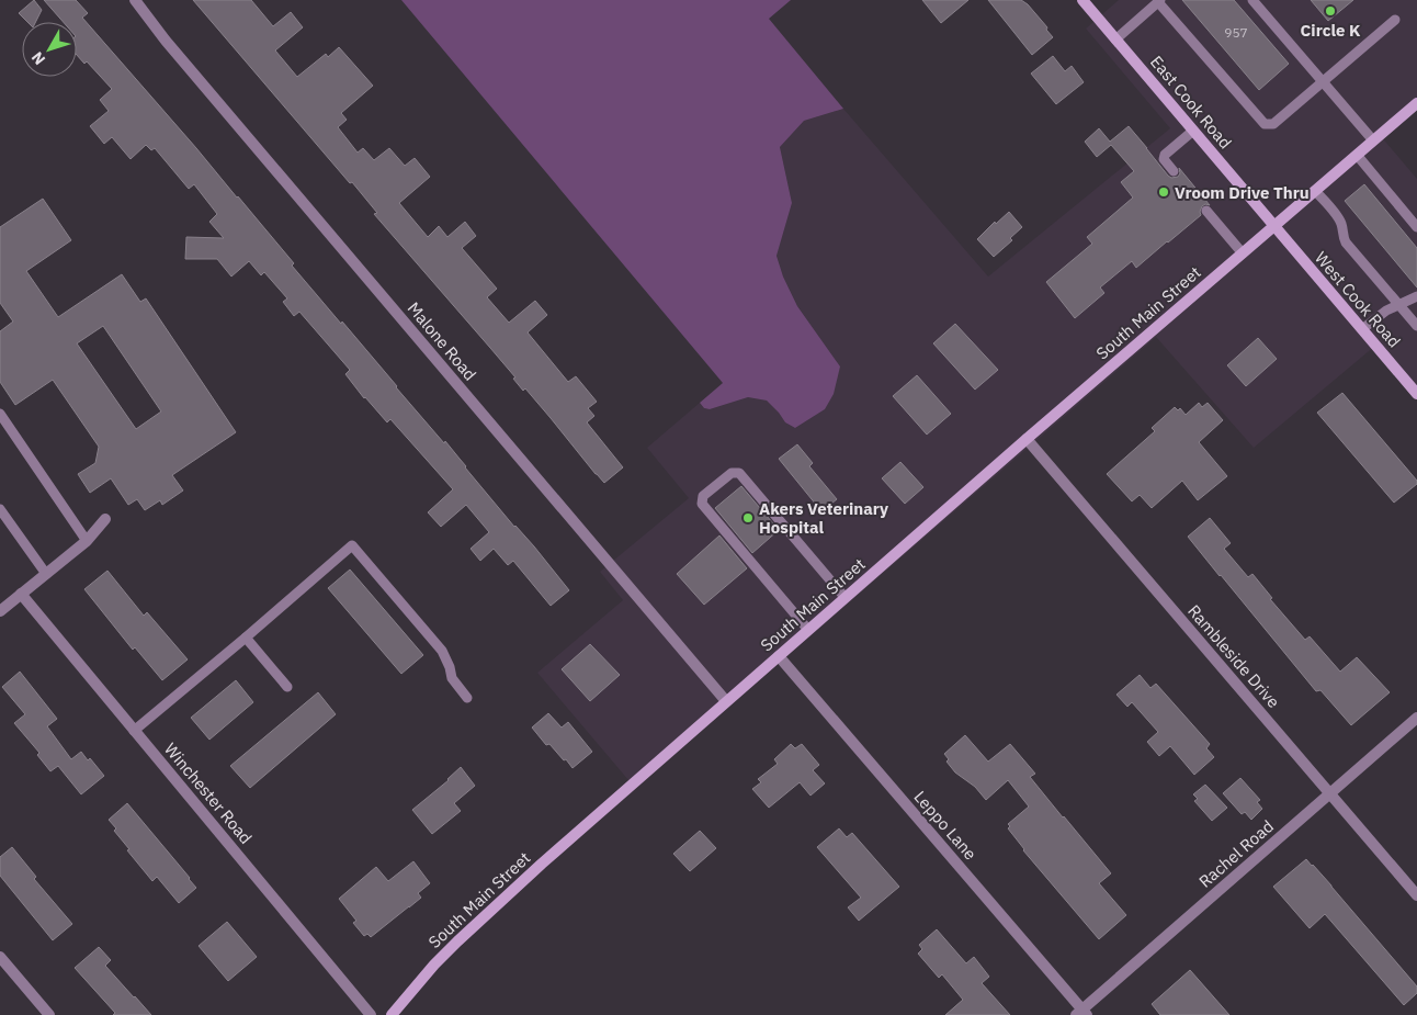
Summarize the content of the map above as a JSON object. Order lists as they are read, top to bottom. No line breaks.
{"streets":{"street":["East Cook Road","West Cook Road","South Main Street","Malone Road","Rambleside Drive","Winchester Road","Leppo Lane","Rachel Road"]},"crossings":[["East Cook Road","West Cook Road"],["East Cook Road","South Main Street"],["West Cook Road","South Main Street"],["South Main Street","Malone Road"],["South Main Street","Rambleside Drive"],["South Main Street","Leppo Lane"],["Rambleside Drive","Rachel Road"],["Leppo Lane","Rachel Road"]],"places":["Circle K","Vroom Drive Thru","Akers Veterinary Hospital"],"house_numbers":["957"],"north":"bottom left"}
